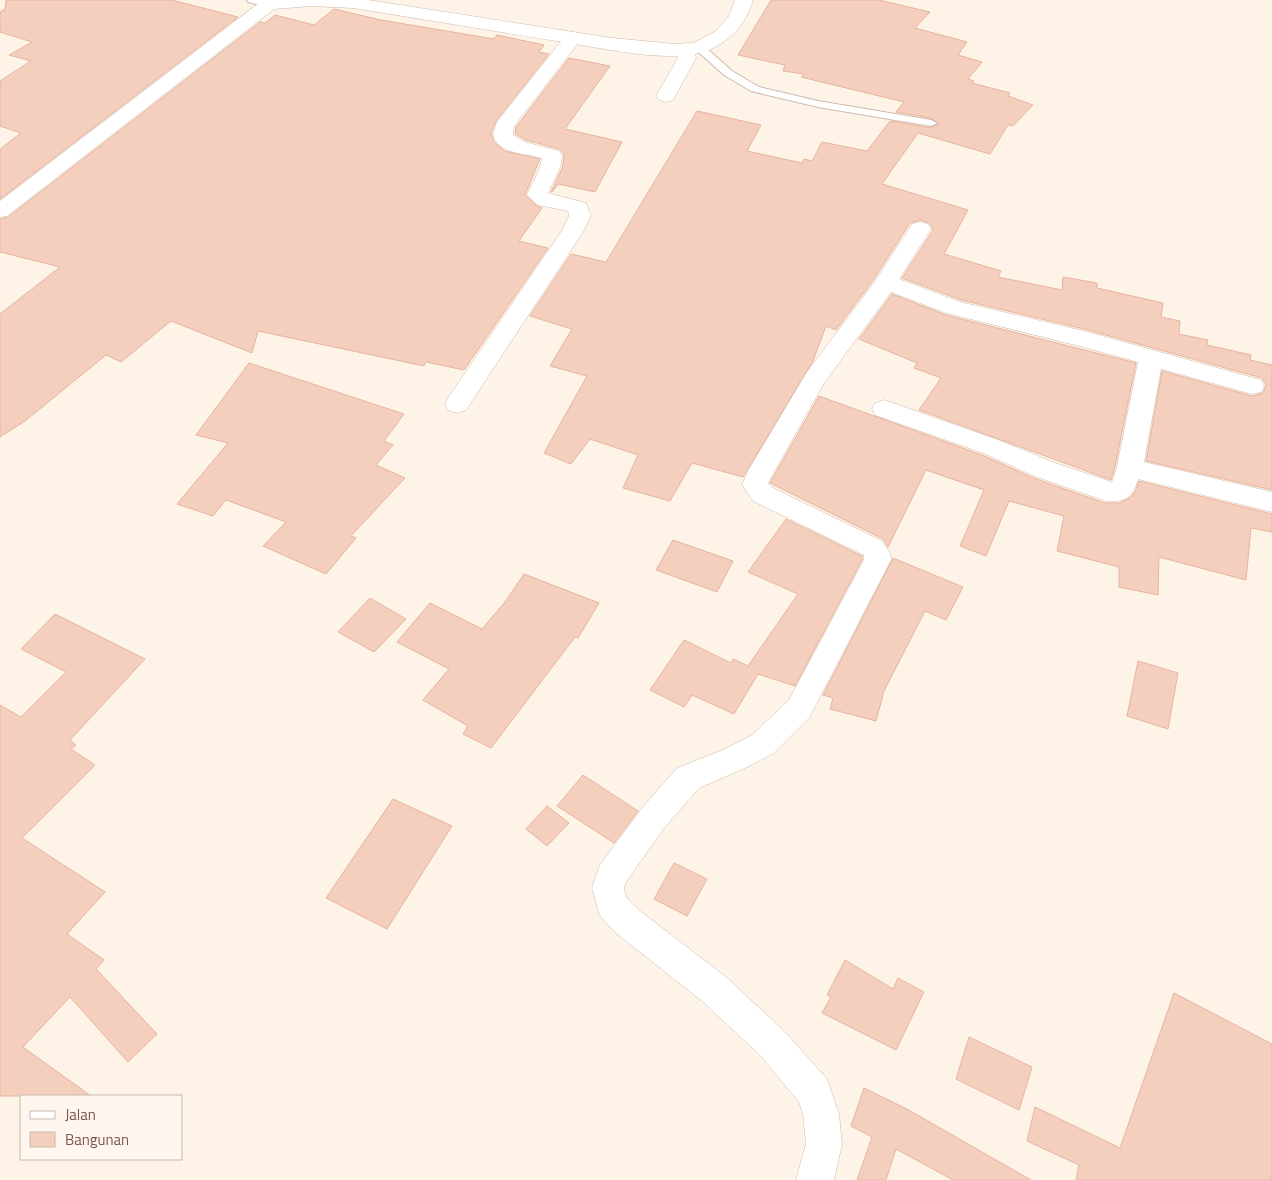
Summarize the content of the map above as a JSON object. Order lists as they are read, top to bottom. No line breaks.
{"legend":["Jalan","Bangunan"]}
